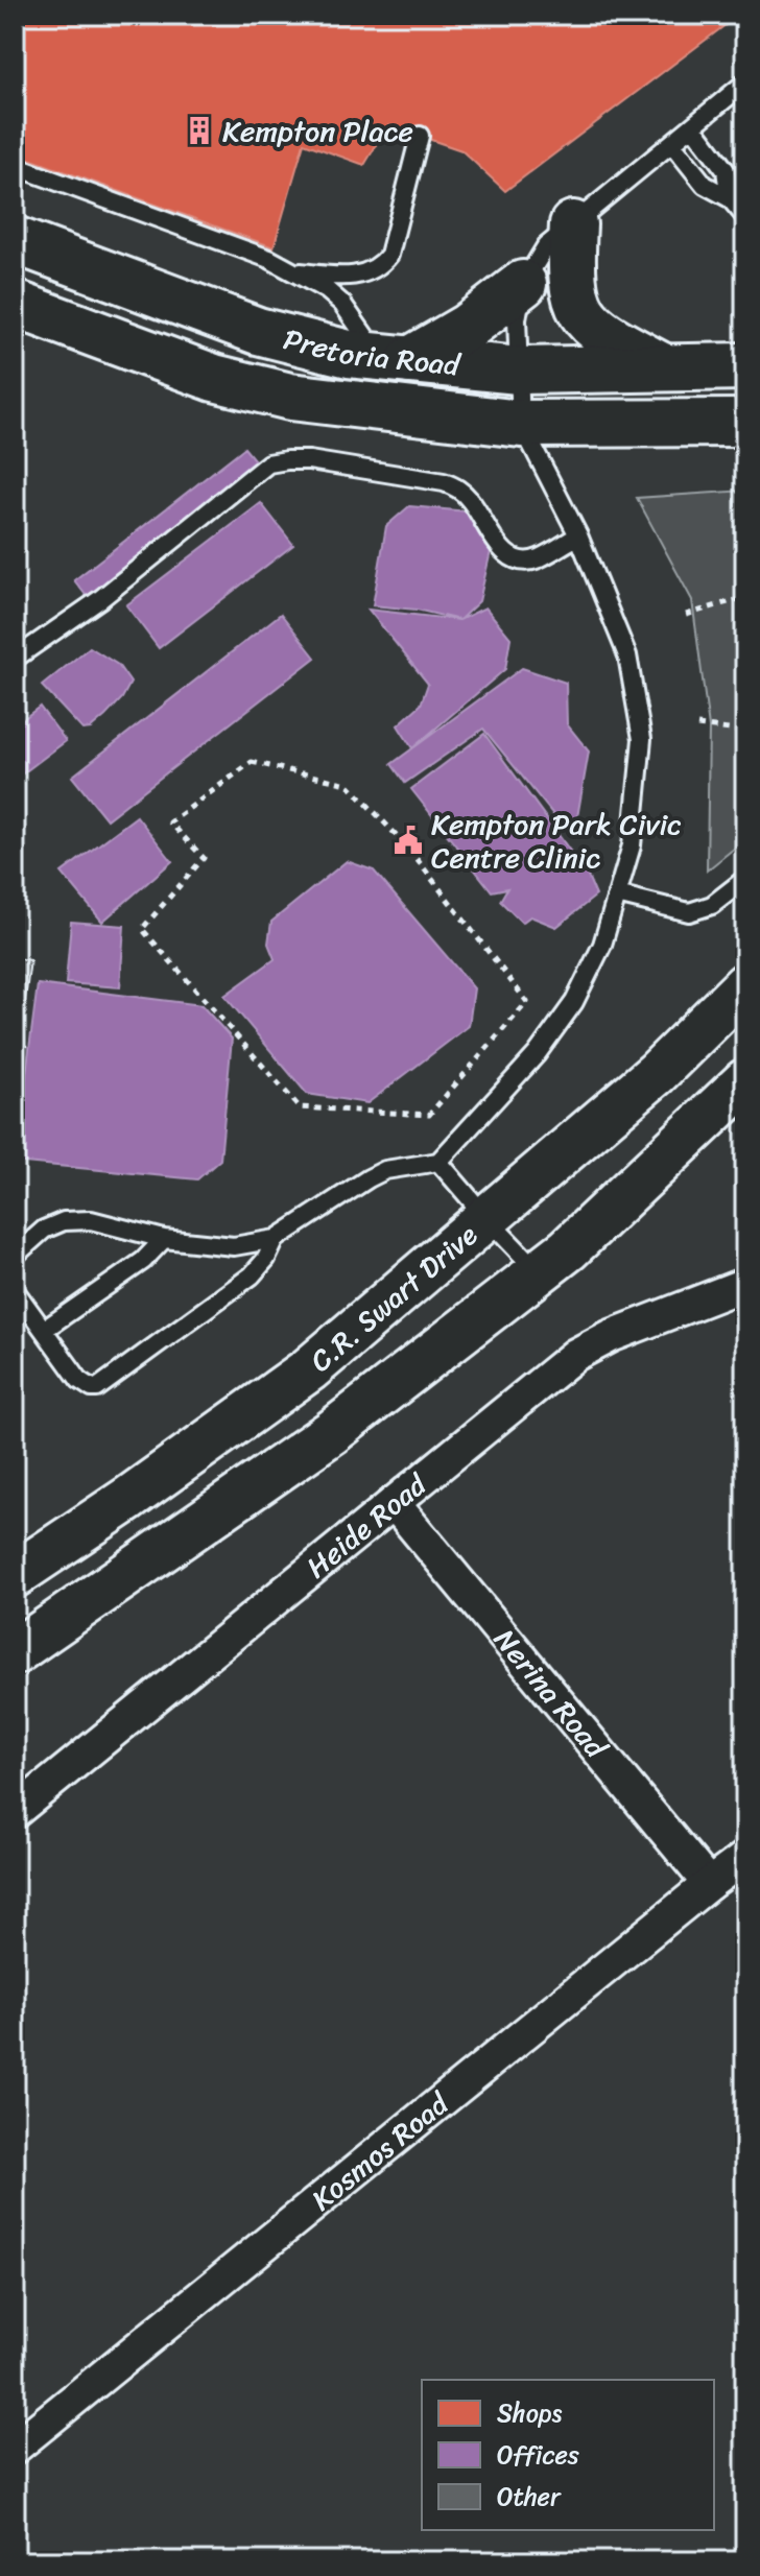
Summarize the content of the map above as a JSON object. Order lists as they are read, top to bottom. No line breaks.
{"streets":{"main road":["Pretoria Road","C.R. Swart Drive"],"street":["Heide Road","Nerina Road","Kosmos Road"]},"crossings":[["Heide Road","Nerina Road"],["Nerina Road","Kosmos Road"]],"places":{"building":["Kempton Place"],"public building":["Kempton Park Civic Centre Clinic"]},"legend":["Shops","Offices","Other"]}
